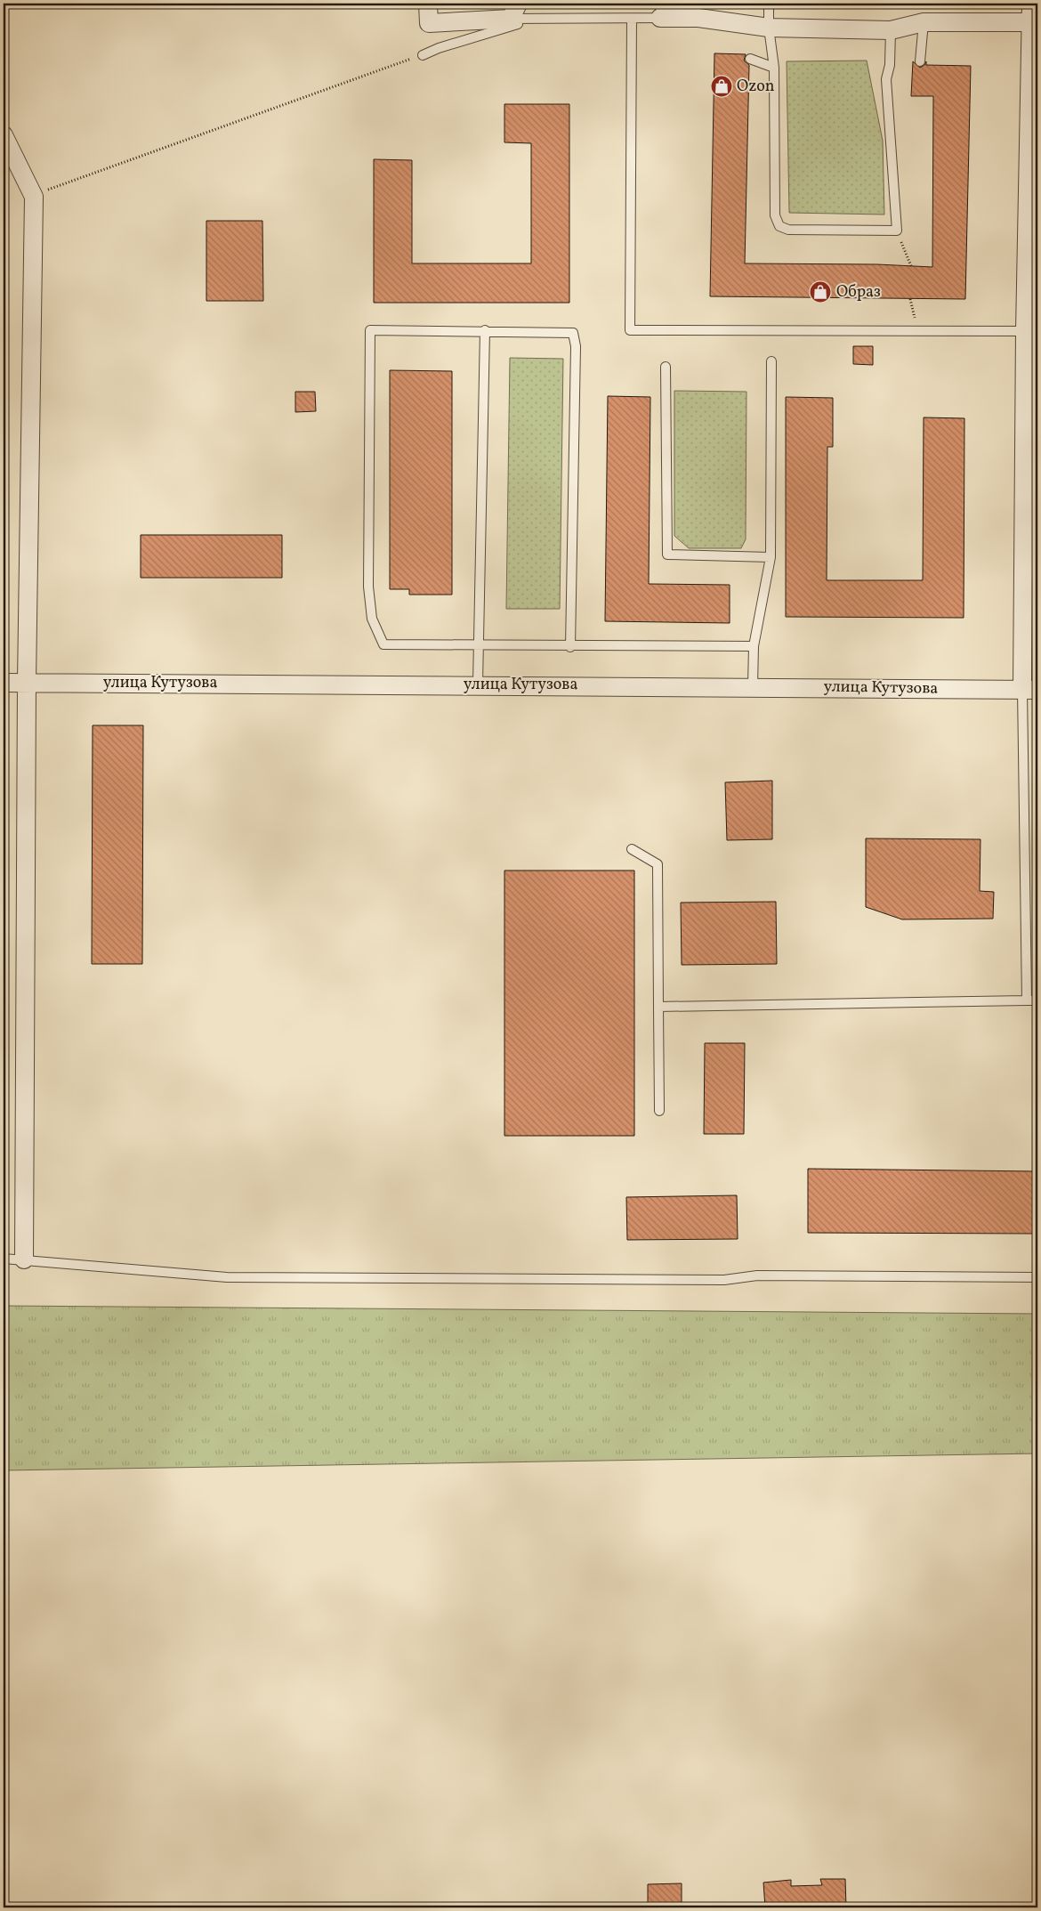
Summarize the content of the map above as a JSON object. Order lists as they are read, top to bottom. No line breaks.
{"streets":{"street":["улица Кутузова"]},"places":{"shop":["Ozon","Образ"]}}
